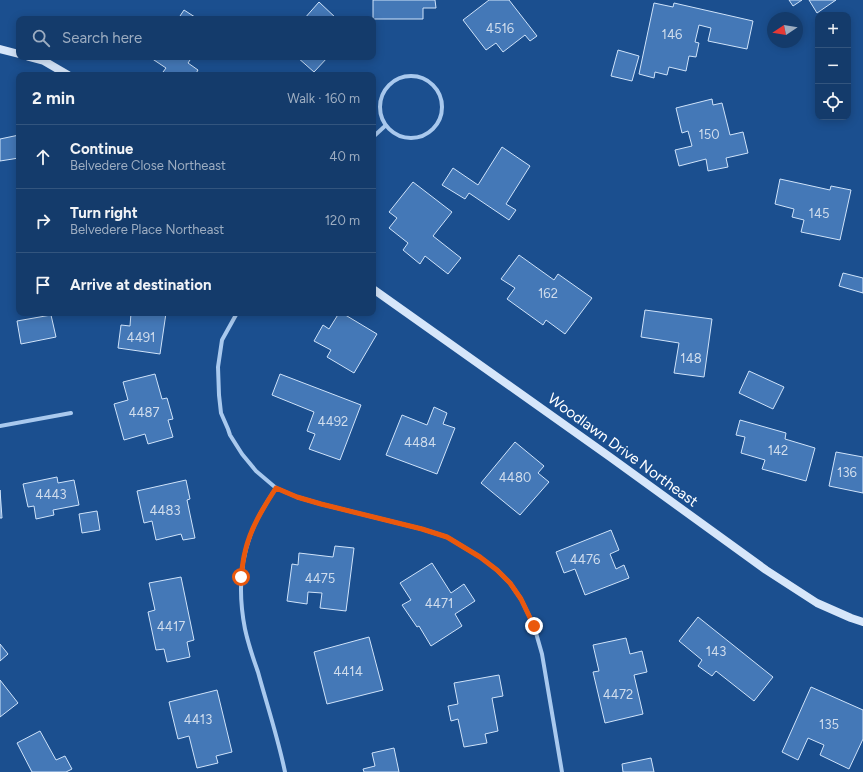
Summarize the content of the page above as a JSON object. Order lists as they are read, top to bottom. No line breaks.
{"streets":{"street":["Woodlawn Drive Northeast"]},"house_numbers":["4516","146","150","145","162","4491","148","4487","4492","4484","142","136","4480","4443","4483","4476","4475","4471","4417","143","4414","4472","4413","135"],"north":"left","page":{"map_buttons":["+","−"],"search":"Search here","heading":["2 min","Walk · 160 m"],"list":[["Continue","Belvedere Close Northeast","40 m"],["Turn right","Belvedere Place Northeast","120 m"],"Arrive at destination"]}}
